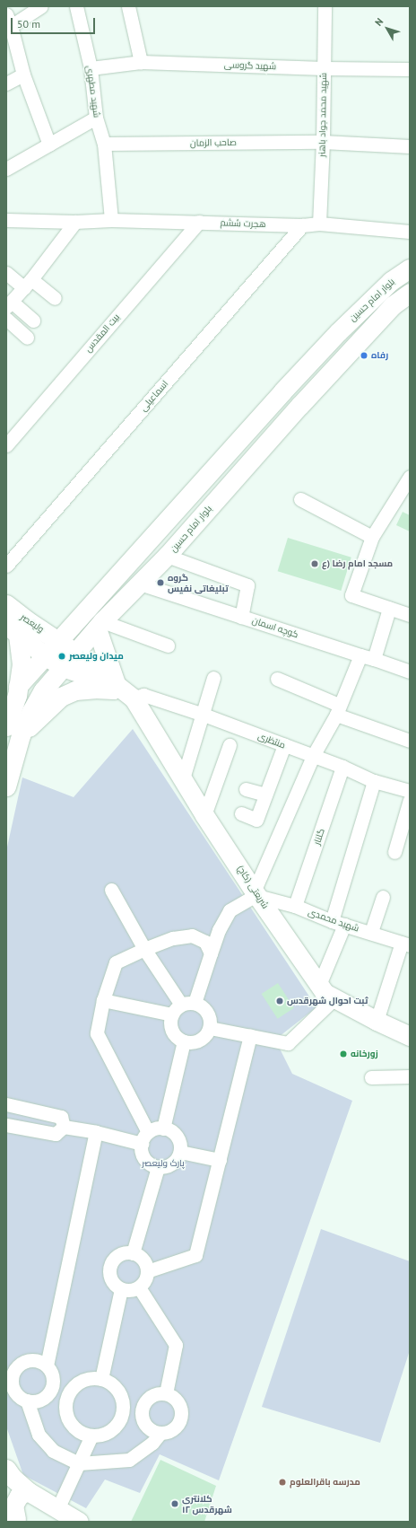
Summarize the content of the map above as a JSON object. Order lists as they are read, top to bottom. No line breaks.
{"streets":{"main road":["بلوار امام حسین","ولیعصر","شریعتی (کاج)"],"street":["شهید گروسی","شهید مطهری","شهید محمد جواد باهنر","صاحب الزمان","هجرت ششم","بیت المقدس","اسماعیلی","کوچه اسمان","منتظری","گلنار","شهید محمدی"]},"crossings":[["شهید گروسی","شهید مطهری"],["شهید گروسی","شهید محمد جواد باهنر"],["شهید مطهری","صاحب الزمان"],["شهید مطهری","هجرت ششم"],["شهید محمد جواد باهنر","صاحب الزمان"],["شهید محمد جواد باهنر","هجرت ششم"],["هجرت ششم","بیت المقدس"],["هجرت ششم","اسماعیلی"],["بلوار امام حسین","ولیعصر"],["بلوار امام حسین","کوچه اسمان"],["ولیعصر","منتظری"],["ولیعصر","شریعتی (کاج)"],["منتظری","گلنار"],["منتظری","شریعتی (کاج)"],["گلنار","شهید محمدی"],["شریعتی (کاج)","شهید محمدی"]],"parks":["پارک ولیعصر"],"places":["رفاه","مسجد امام رضا (ع","گروه تبلیغاتی نفیس","میدان ولیعصر","ثبت احوال شهرقدس","زورخانه","مدرسه باقرالعلوم","کلانتری ۱۲ شهرقدس"],"scale_bar":"50 m","north":"top left"}
